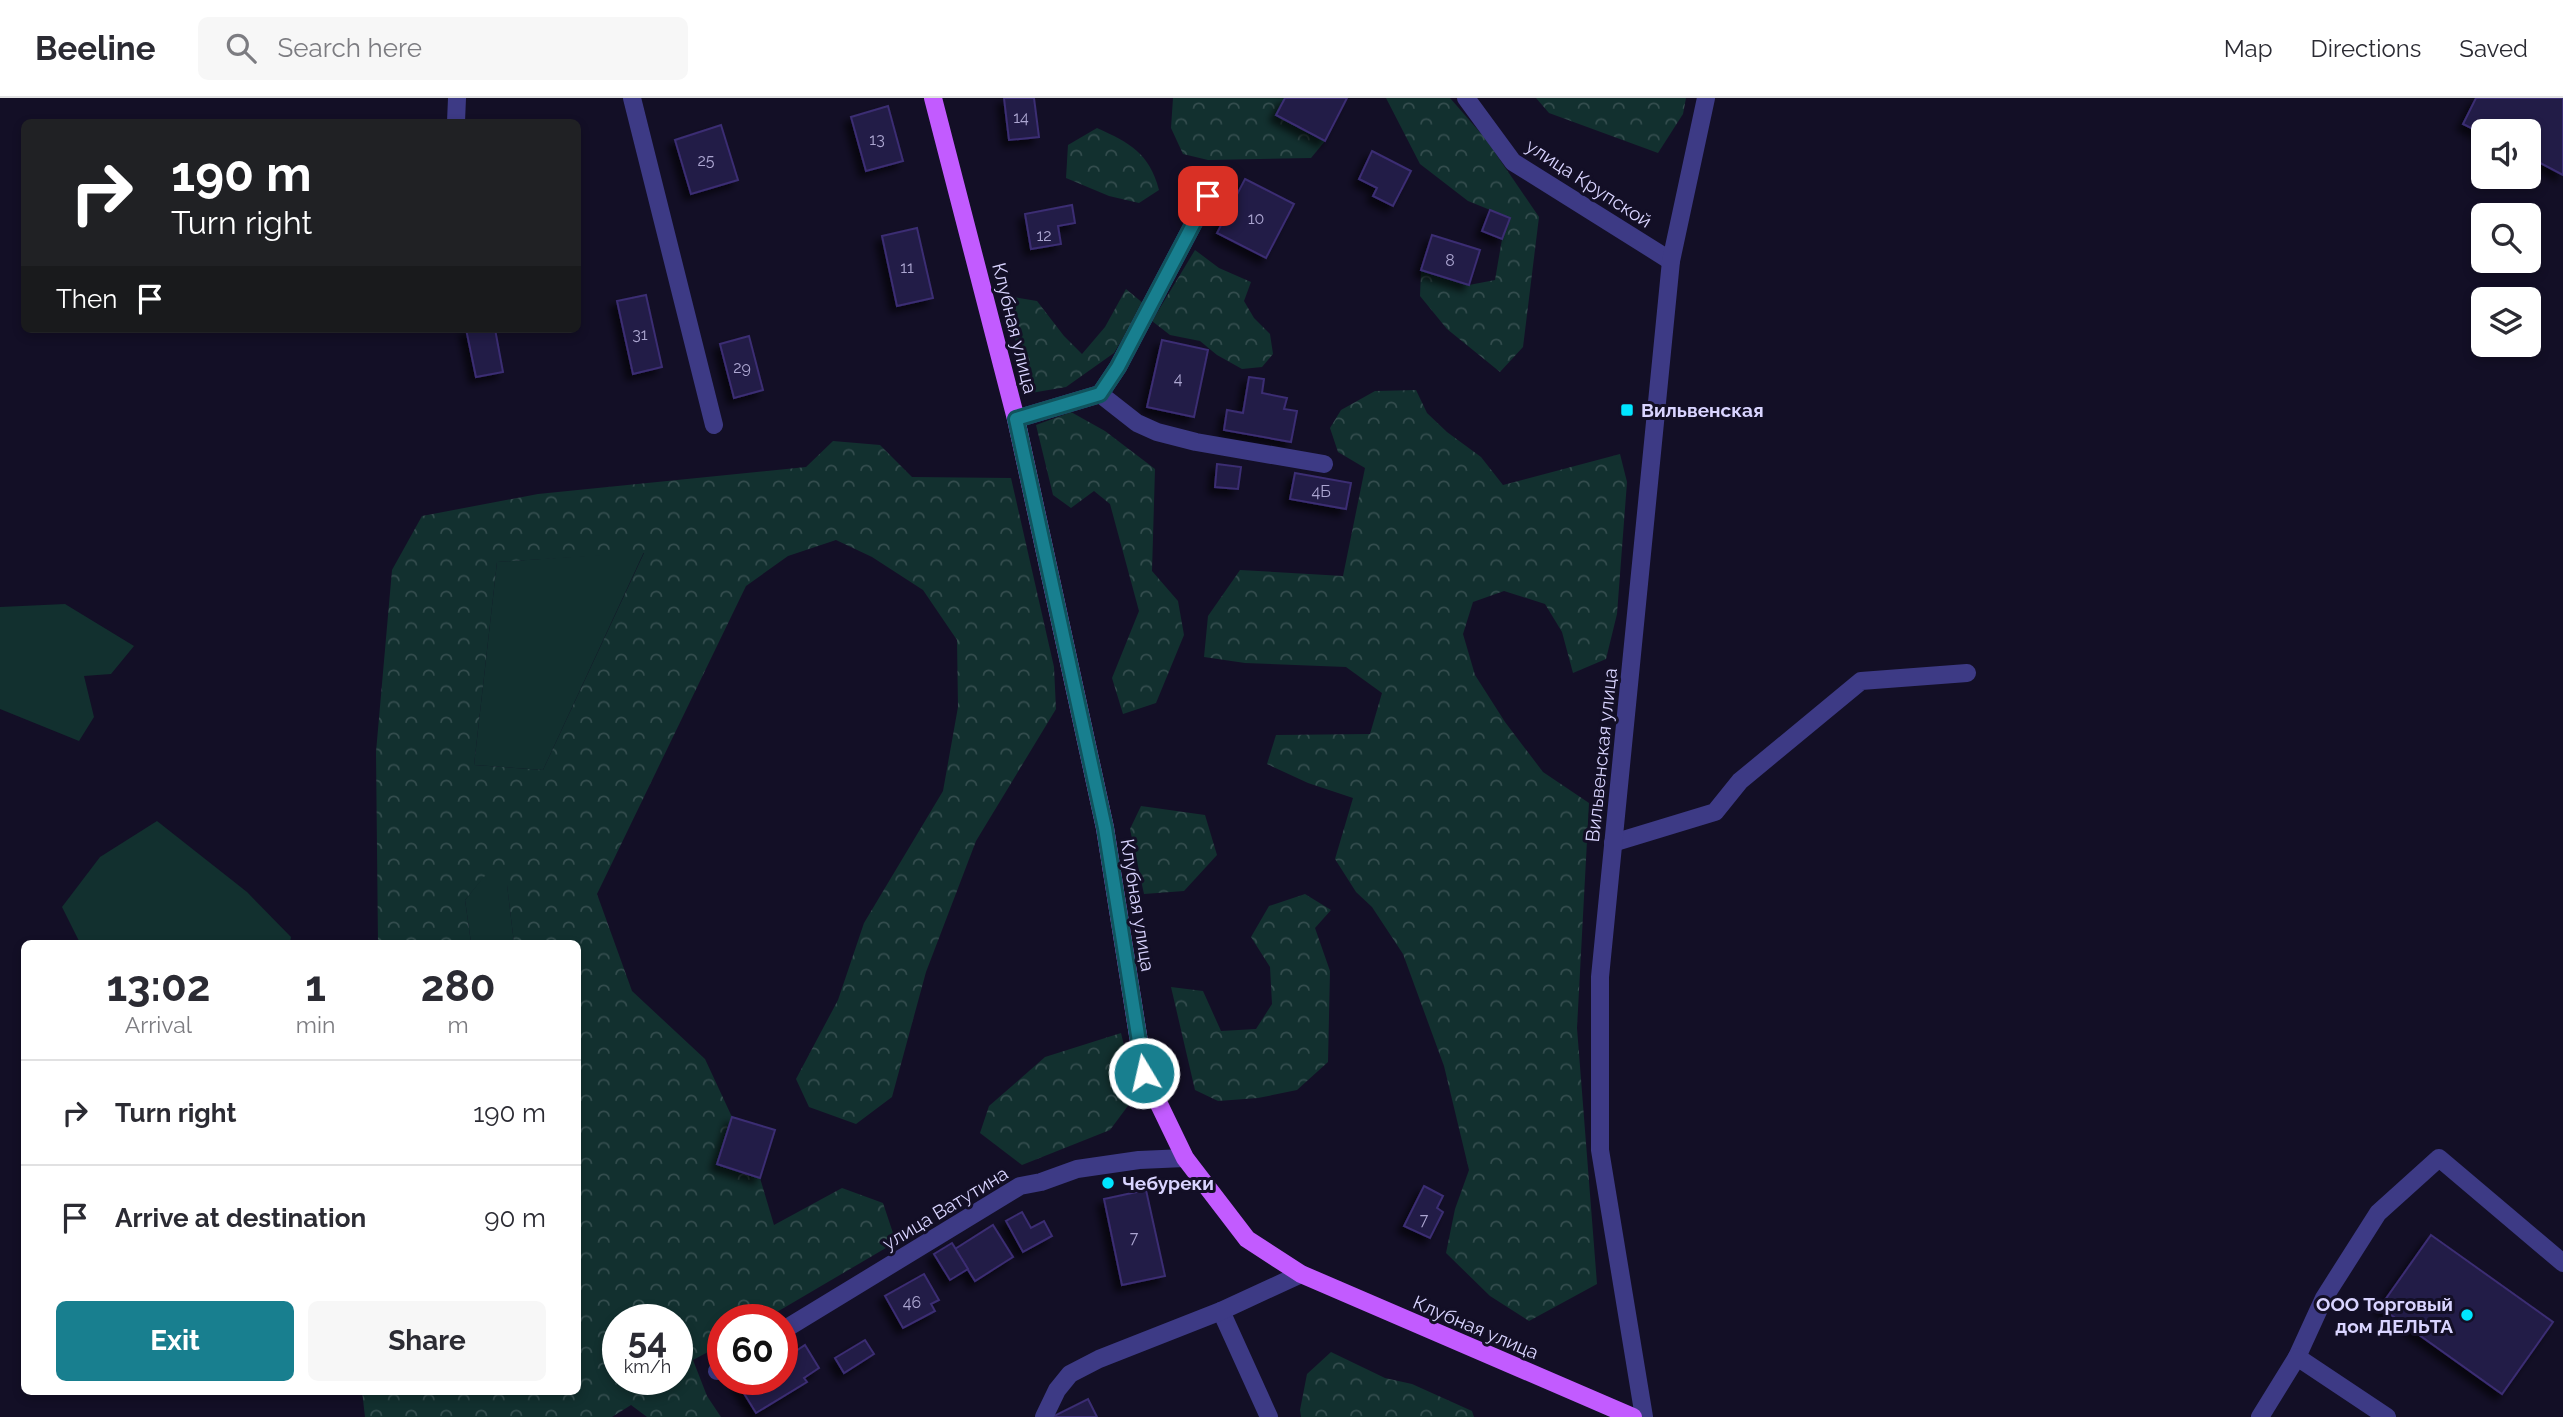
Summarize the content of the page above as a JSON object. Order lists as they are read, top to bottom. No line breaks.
{"streets":{"main road":["Клубная улица"],"street":["улица Крупской","Вильвенская улица","улица Ватутина"]},"crossings":[["улица Крупской","Вильвенская улица"],["Клубная улица","улица Ватутина"]],"places":{"transit":["Вильвенская"],"other":["Чебуреки","ООО Торговый дом ДЕЛЬТА"]},"house_numbers":["14","13","25","10","12","8","11","31","29","4","4Б","7","7","46"],"page":{"header":"Beeline","search":"Search here","nav":["Map","Directions","Saved"],"turn":["190 m","Turn right"],"then":"Then","eta":["13:02","Arrival","1","min","280","m"],"list":[{"name":"Turn right","value":"190 m"},{"name":"Arrive at destination","value":"90 m"}],"buttons":["Exit","Share"],"speed":"54 km/h","limit":"60"}}
